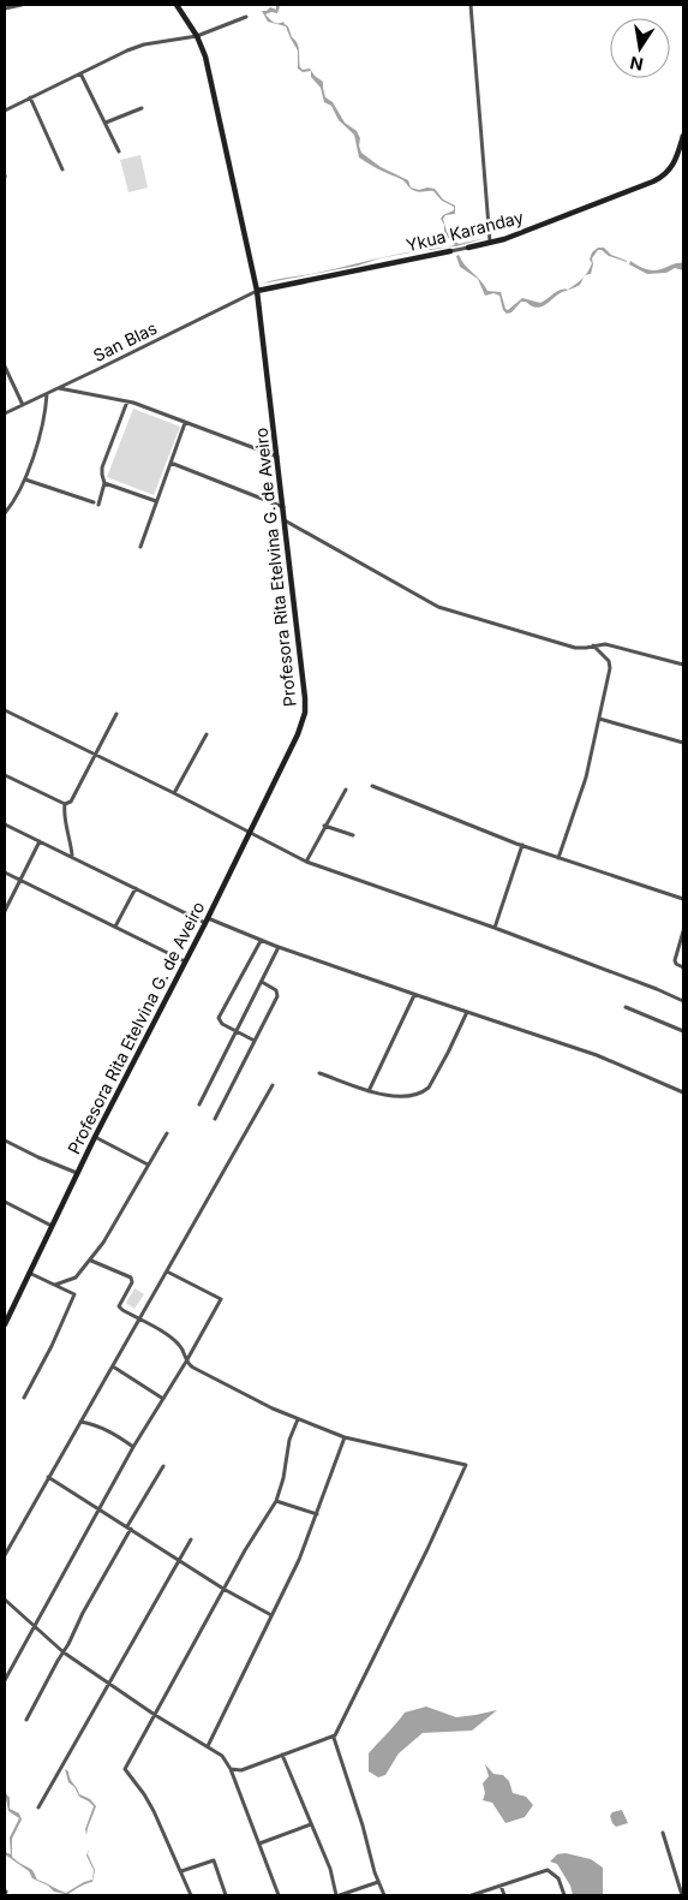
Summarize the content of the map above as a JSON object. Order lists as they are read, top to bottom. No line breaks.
{"streets":{"street":["Ykua Karanday","San Blas","Profesora Rita Etelvina G. de Aveiro"]},"crossings":[["Ykua Karanday","San Blas"],["Ykua Karanday","Profesora Rita Etelvina G. de Aveiro"],["San Blas","Profesora Rita Etelvina G. de Aveiro"]],"north":"bottom"}
